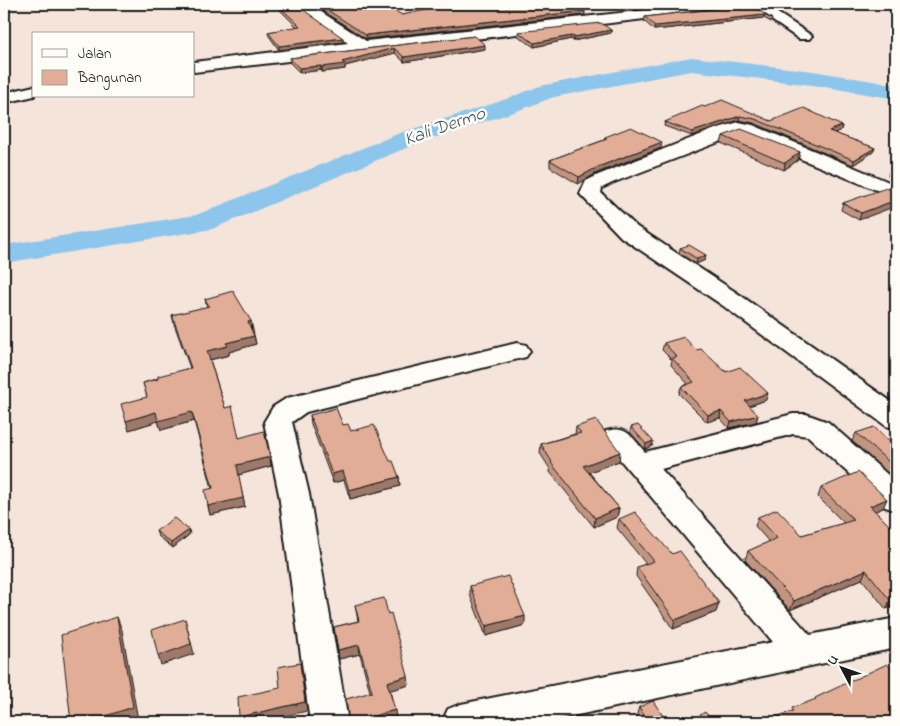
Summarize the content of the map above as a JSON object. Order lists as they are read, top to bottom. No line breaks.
{"water":["Kali Dermo"],"legend":["Jalan","Bangunan"],"north":"top left"}
